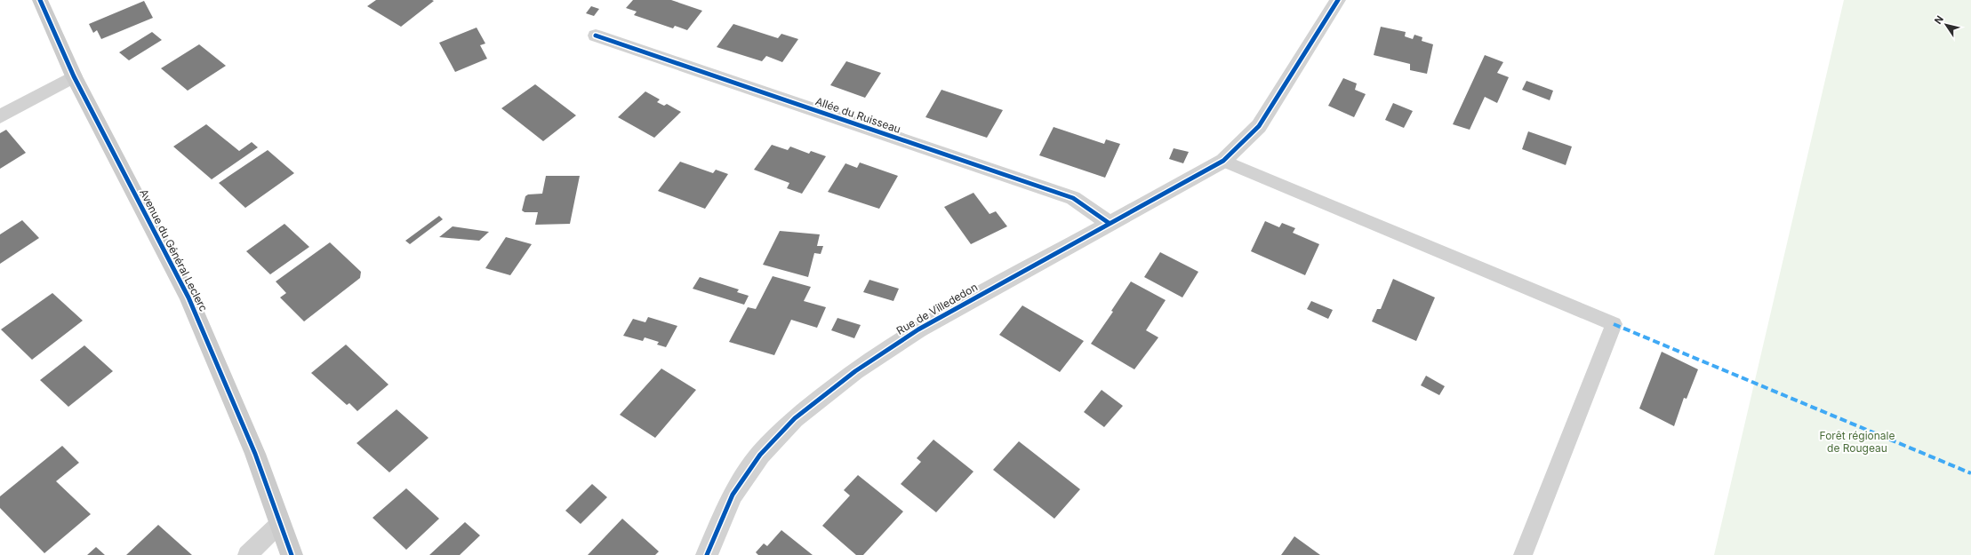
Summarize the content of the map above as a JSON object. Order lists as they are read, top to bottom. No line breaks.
{"streets":{"street":["Allée du Ruisseau","Avenue du Général Leclerc","Rue de Villededon"]},"crossings":[["Allée du Ruisseau","Rue de Villededon"]],"parks":["Forêt régionale de Rougeau"],"north":"top left"}
